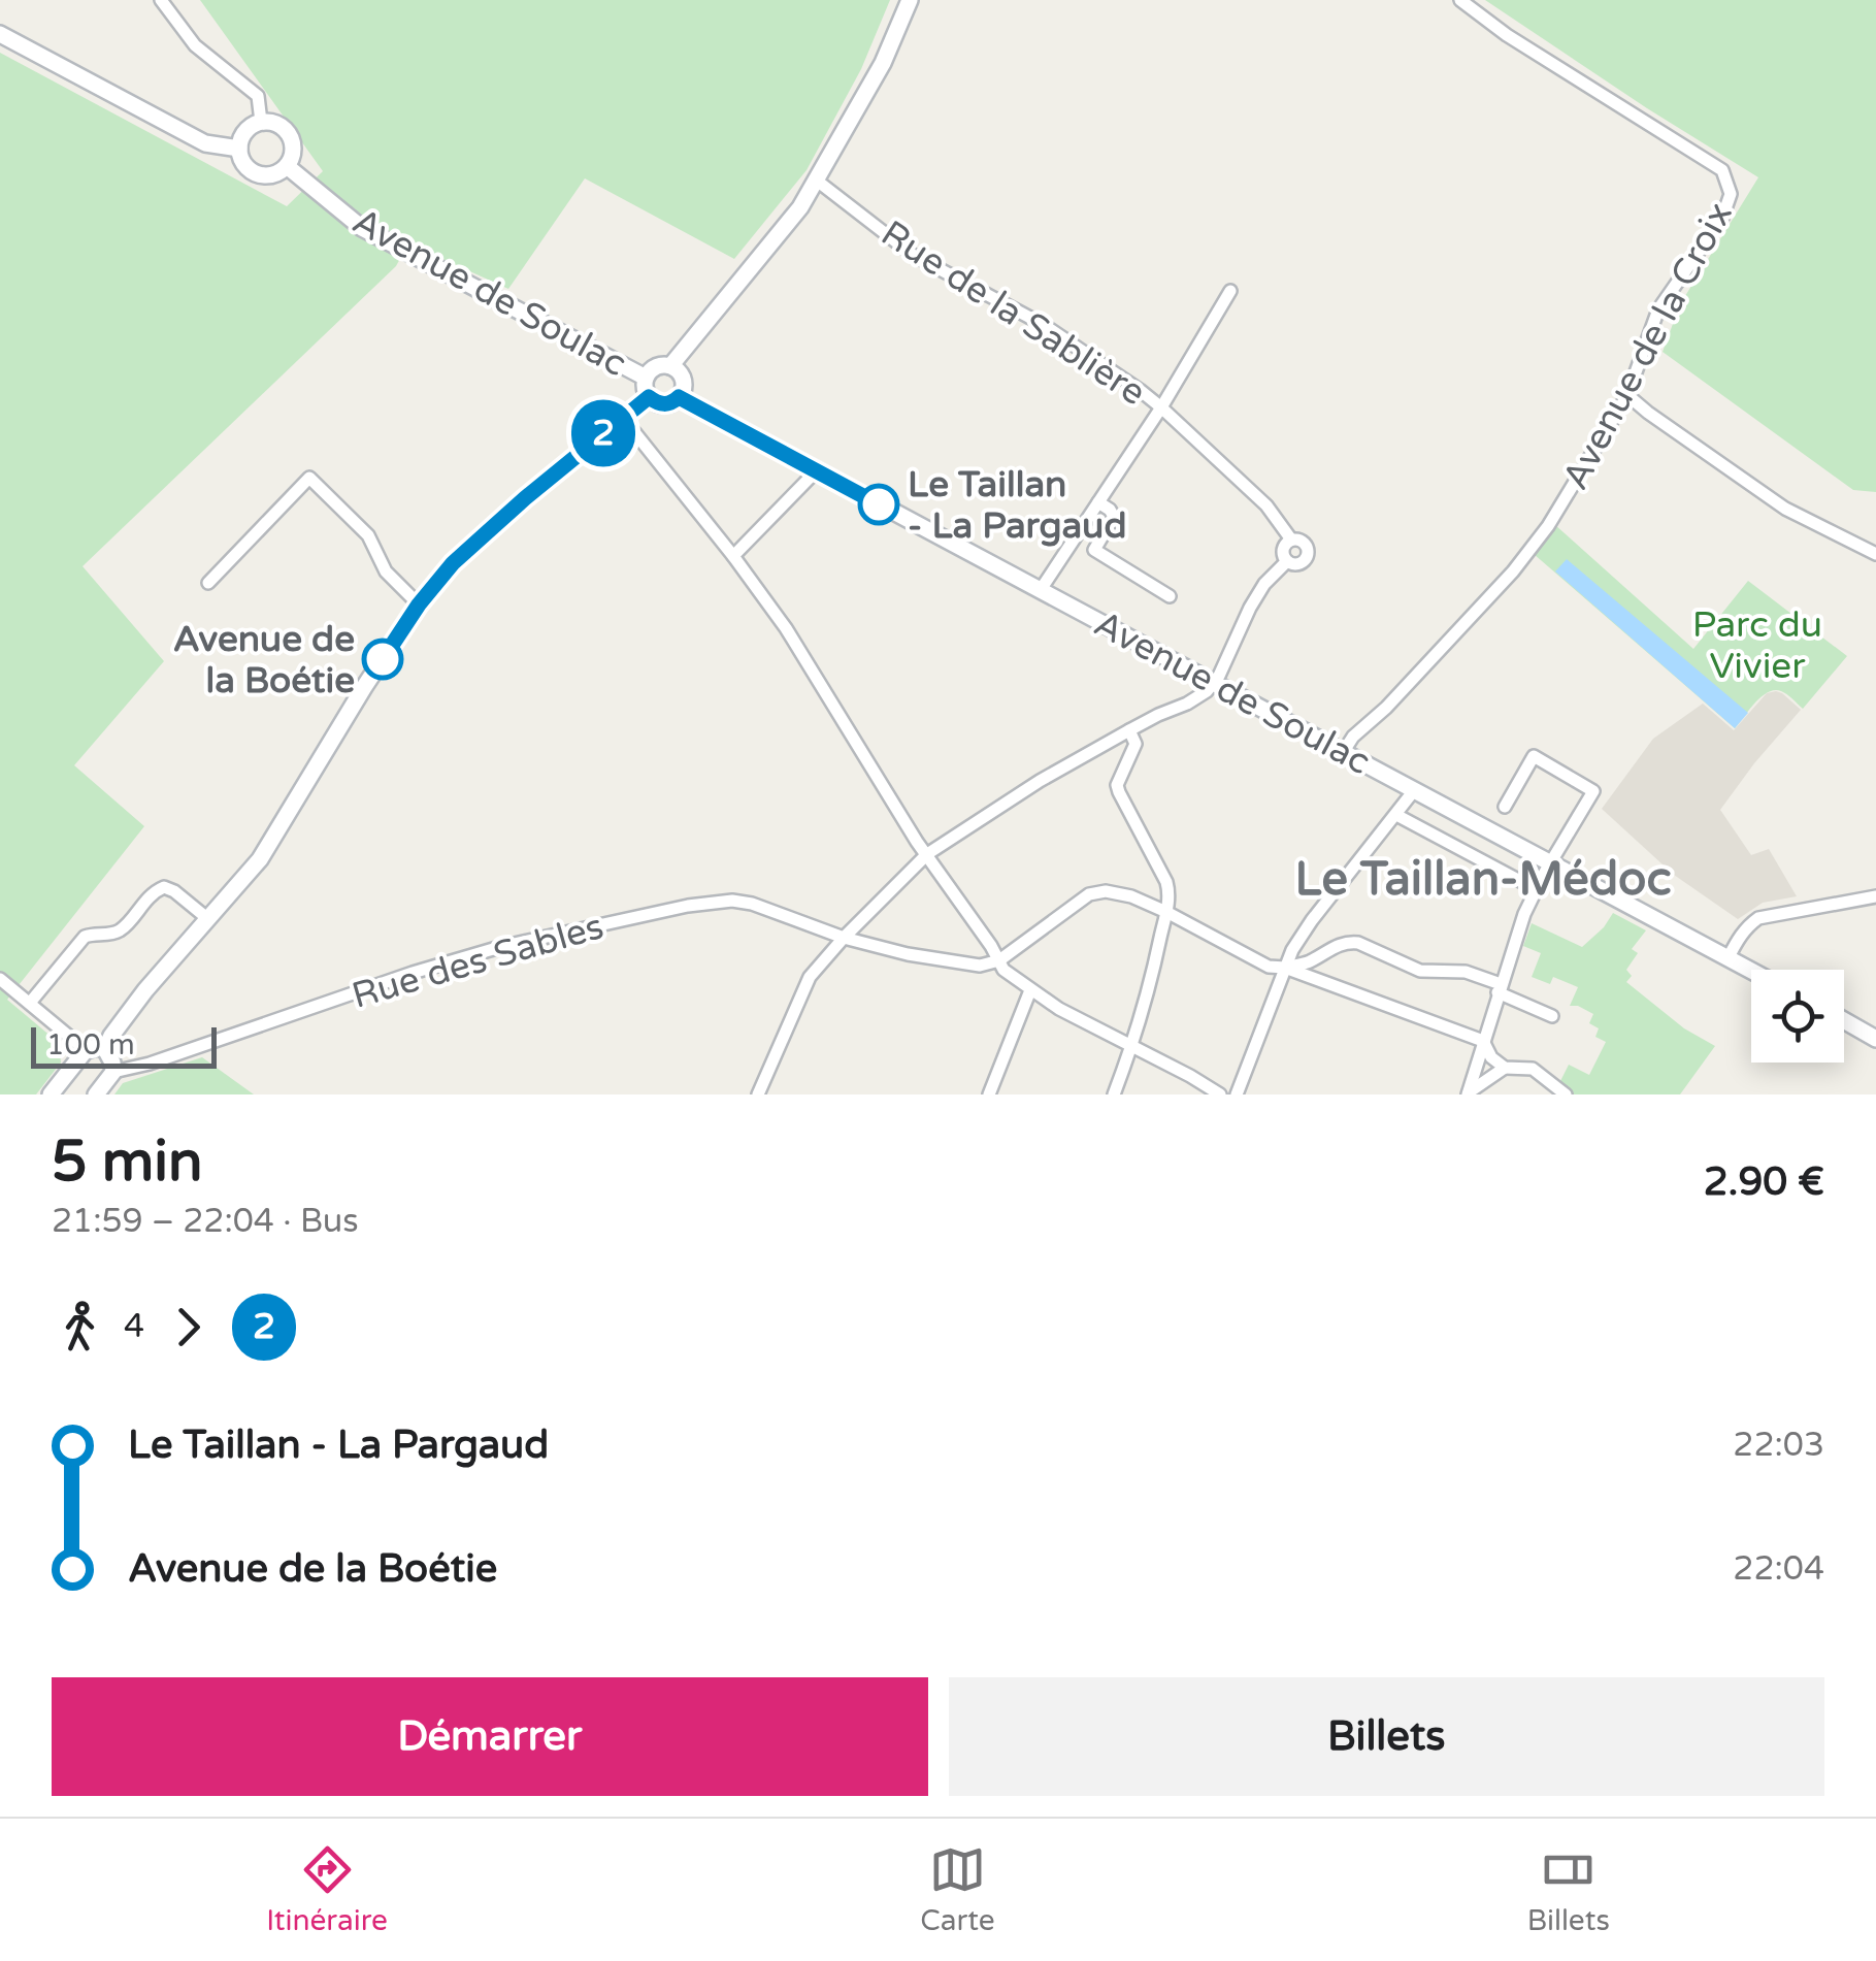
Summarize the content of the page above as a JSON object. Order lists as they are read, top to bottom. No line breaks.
{"streets":{"main road":["Avenue de Soulac"],"street":["Rue de la Sablière","Avenue de la Croix","Rue des Sables"]},"crossings":[["Avenue de Soulac","Avenue de la Croix"]],"districts":["Le Taillan-Médoc"],"parks":["Parc du Vivier"],"places":["Le Taillan - La Pargaud","Avenue de la Boétie"],"lines":["bus line 2"],"scale_bar":"100 m","page":{"on_map":"2","scale":"100 m","heading":["5 min","21:59 – 22:04 · Bus","2.90 €"],"legs":["4","2"],"list":[{"name":"Le Taillan - La Pargaud","value":"22:03"},{"name":"Avenue de la Boétie","value":"22:04"}],"buttons":["Démarrer","Billets"],"tabs":["Itinéraire","Carte","Billets"]}}
